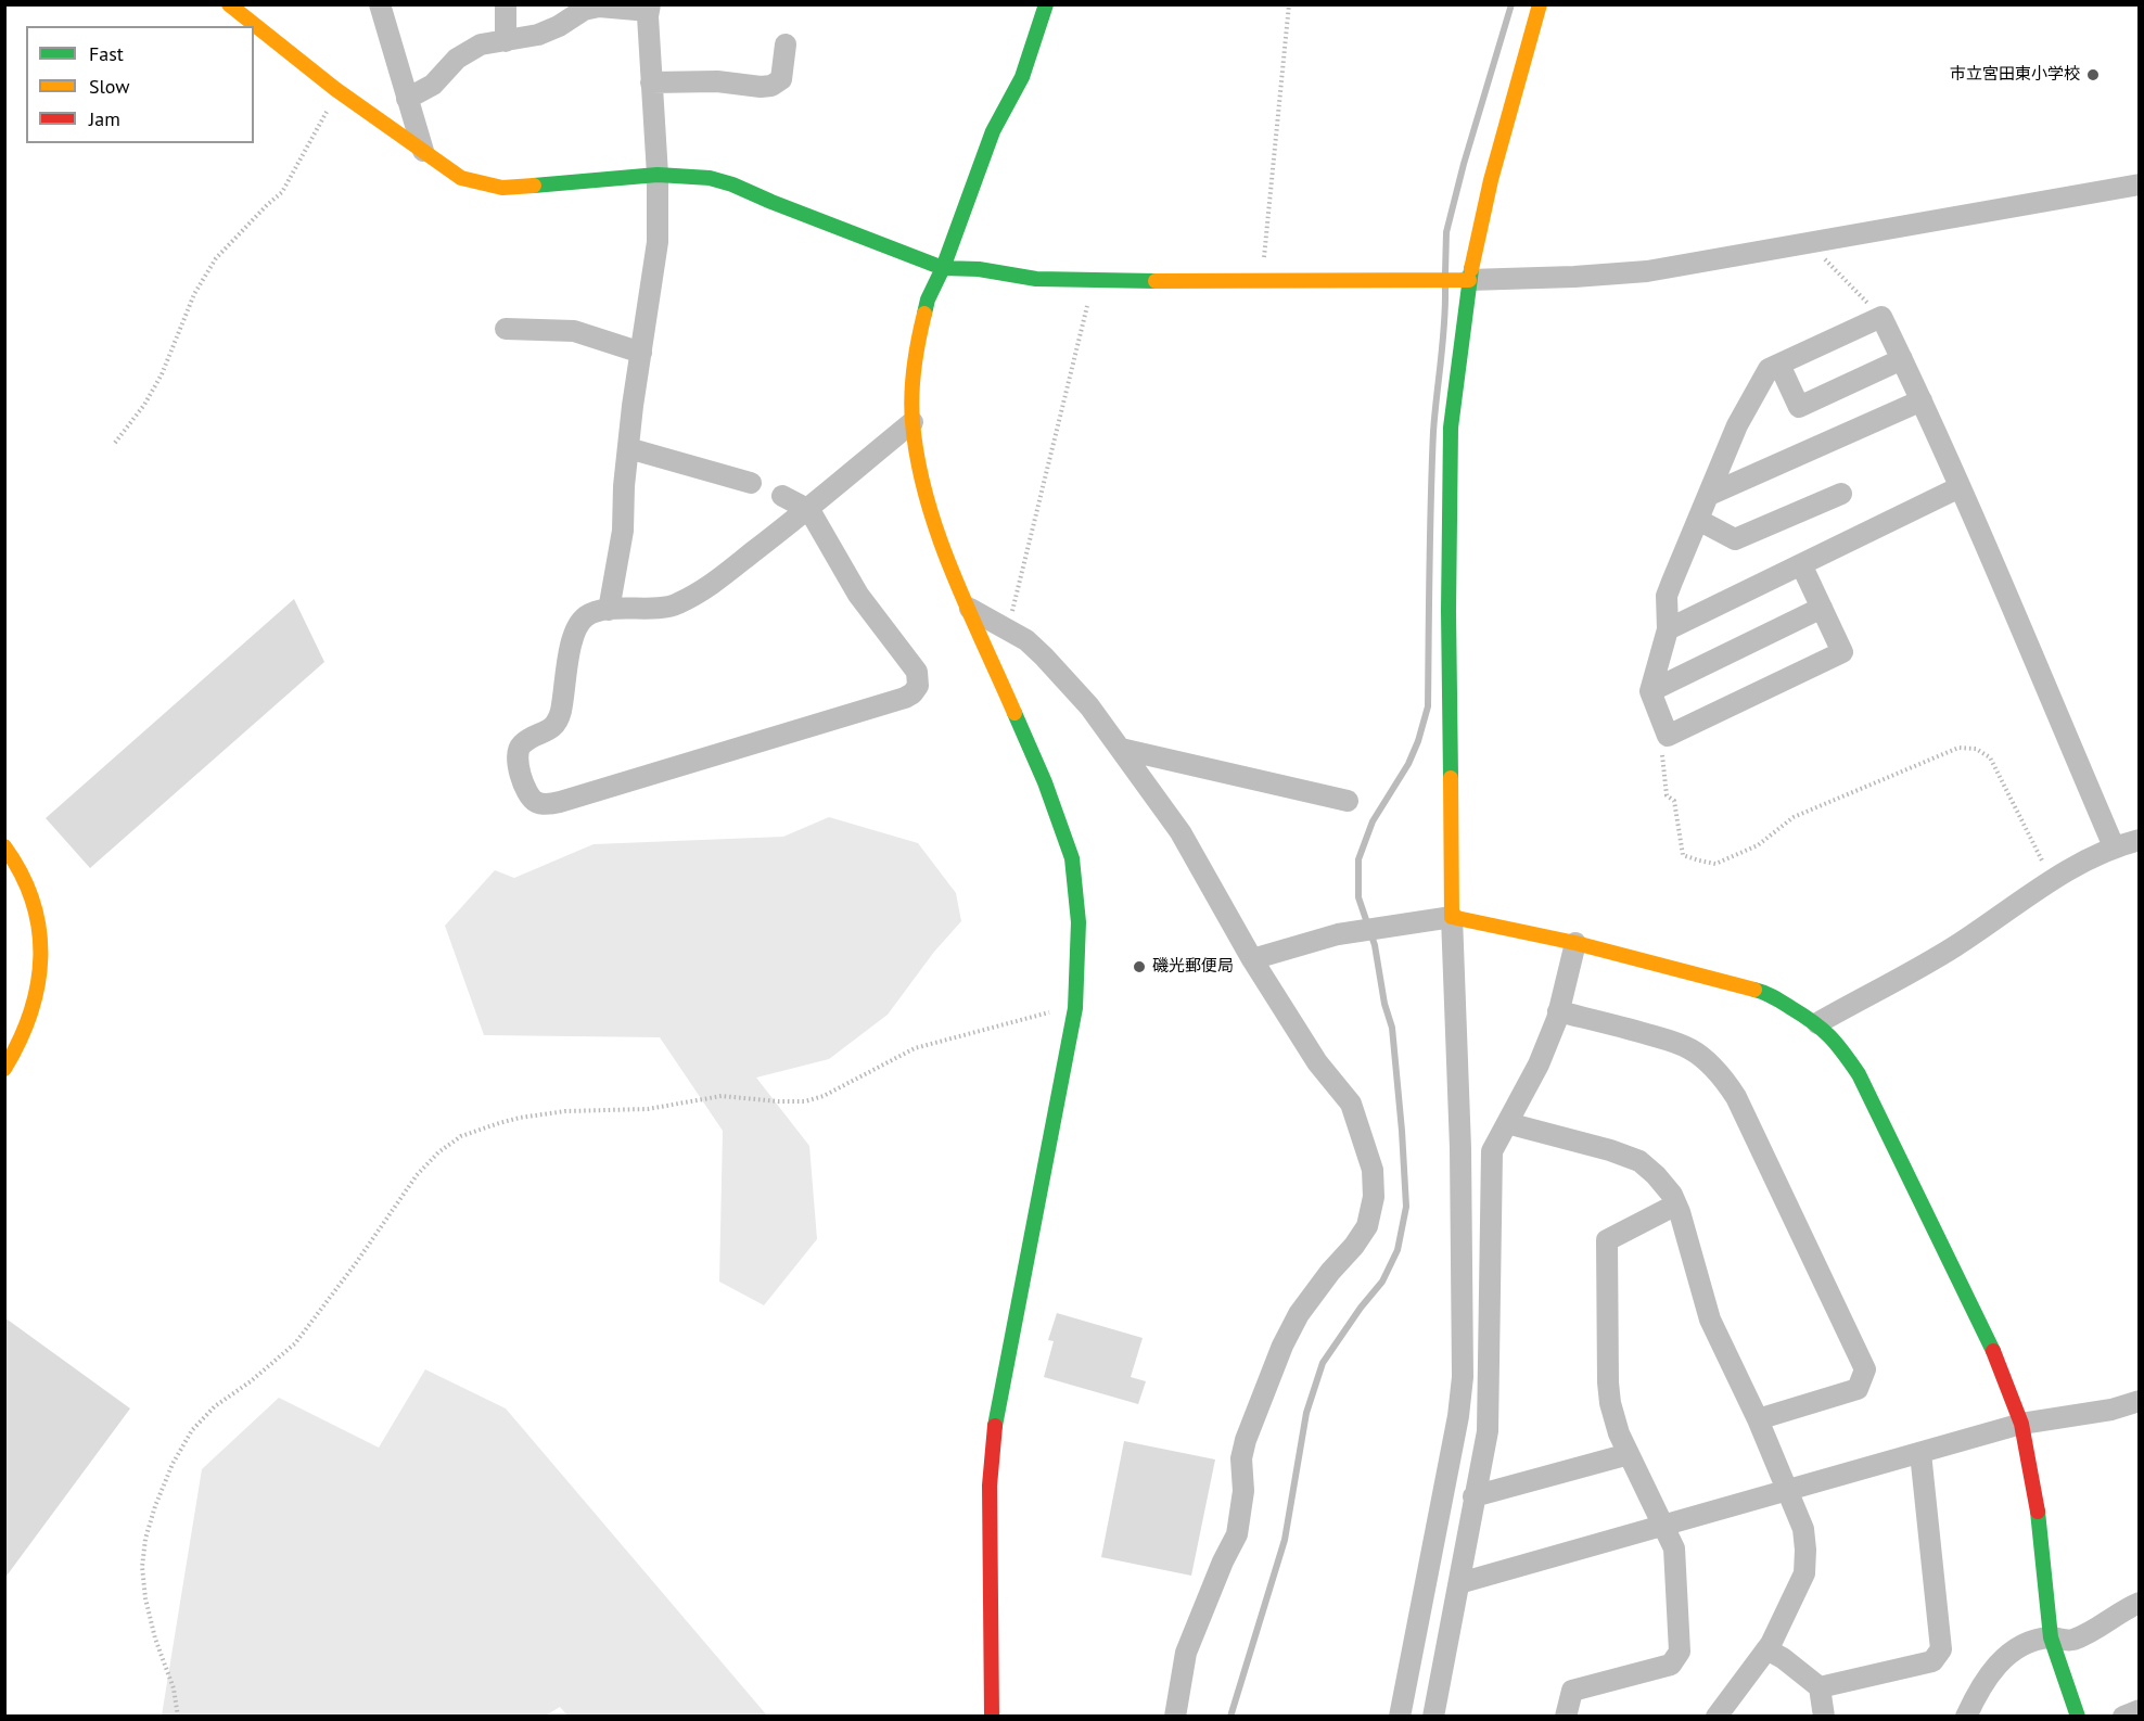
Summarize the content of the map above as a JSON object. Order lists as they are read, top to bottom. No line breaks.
{"places":["市立宮田東小学校","磯光郵便局"],"legend":["Fast","Slow","Jam"]}
